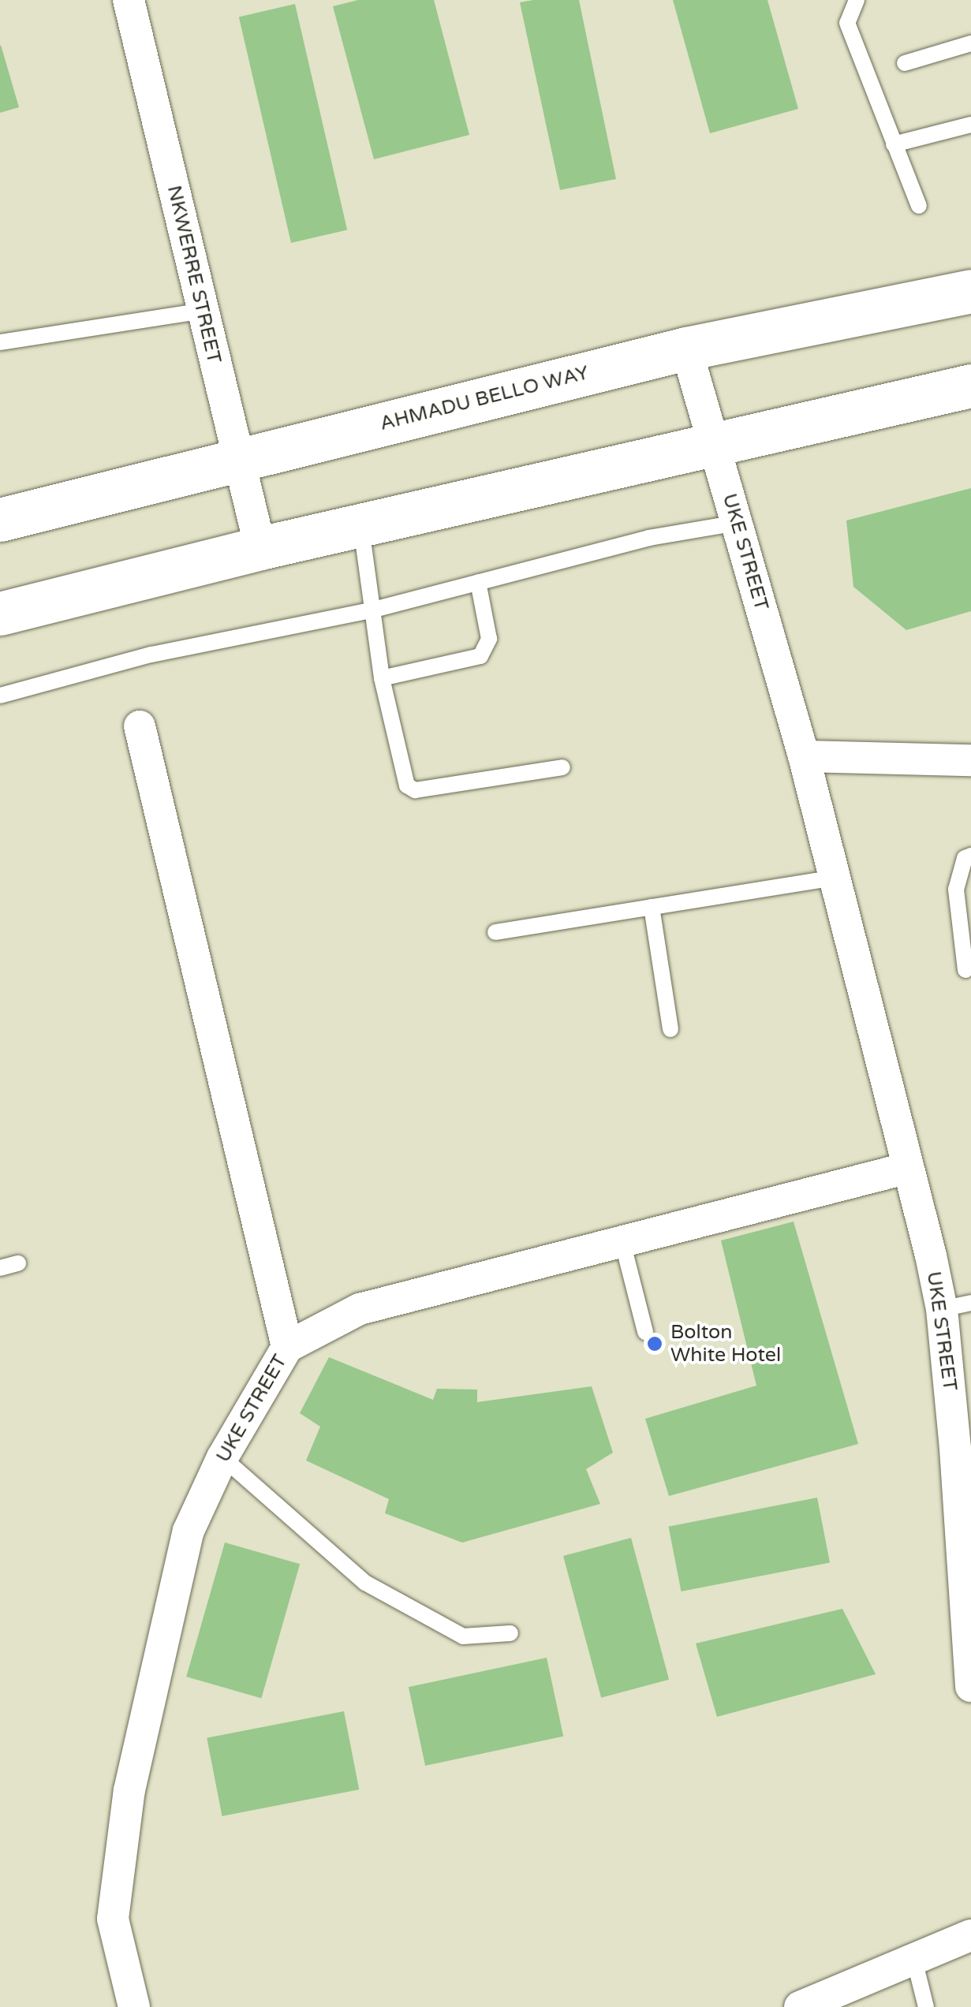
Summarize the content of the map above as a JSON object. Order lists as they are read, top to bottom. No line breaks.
{"streets":{"main road":["AHMADU BELLO WAY"],"street":["NKWERRE STREET","UKE STREET"]},"crossings":[["NKWERRE STREET","AHMADU BELLO WAY"],["AHMADU BELLO WAY","UKE STREET"]],"places":["Bolton White Hotel"]}
